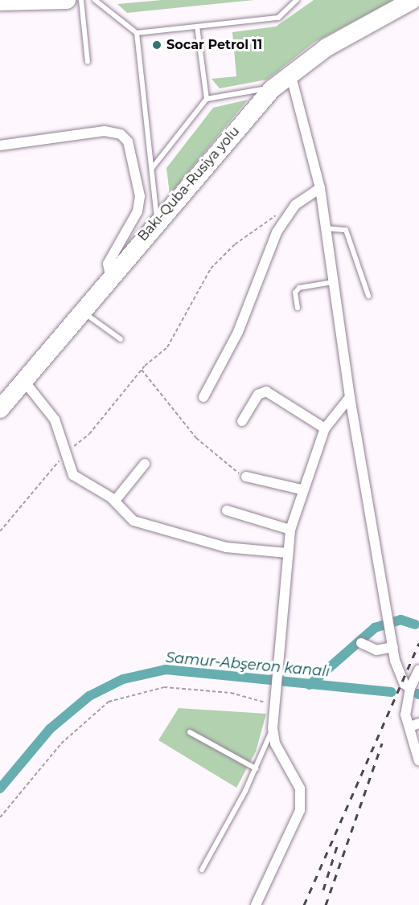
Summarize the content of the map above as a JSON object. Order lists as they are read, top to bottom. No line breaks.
{"streets":{"highway":["Bakı-Quba-Rusiya yolu"]},"water":["Samur-Abşeron kanalı"],"places":["Socar Petrol 11"]}
